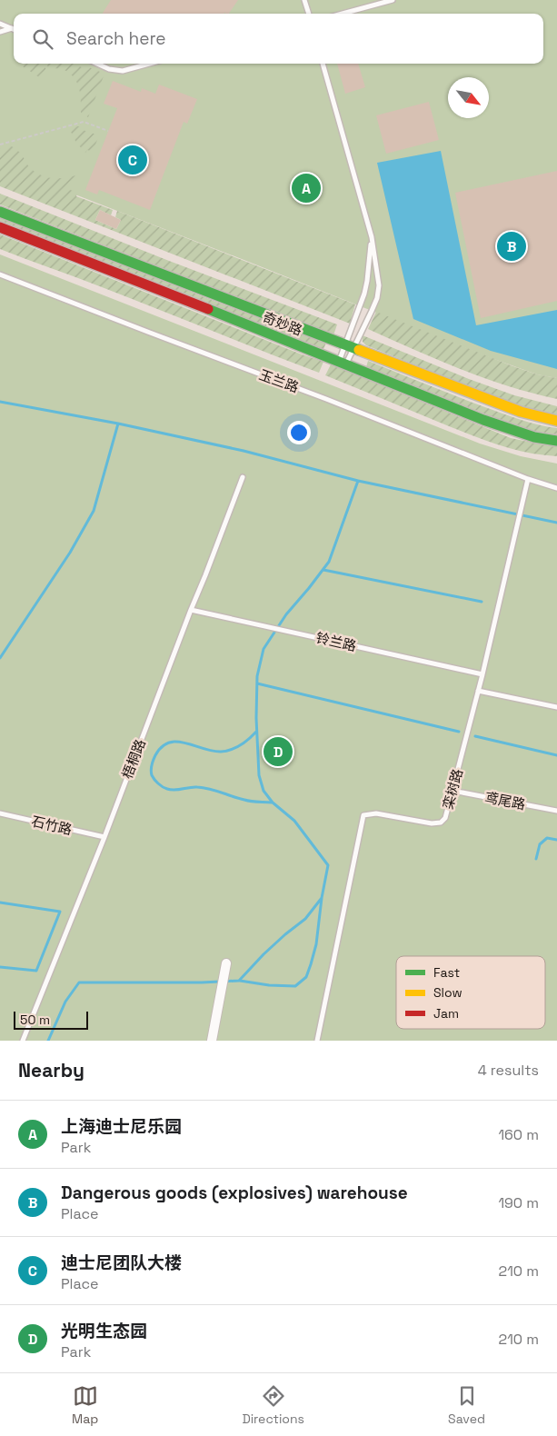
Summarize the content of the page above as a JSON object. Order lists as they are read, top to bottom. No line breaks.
{"streets":{"street":["奇妙路"],"lane":["玉兰路","铃兰路","梧桐路","栾树路","鸢尾路","石竹路"]},"crossings":[["玉兰路","栾树路"],["铃兰路","梧桐路"],["铃兰路","栾树路"],["梧桐路","石竹路"],["栾树路","鸢尾路"]],"legend":["Fast","Slow","Jam"],"scale_bar":"50 m","north":"bottom right","page":{"search":"Search here","pins":["C","A","B","D"],"scale":"50 m","heading":["Nearby","4 results"],"list":[{"mark":"A","name":"上海迪士尼乐园","note":"Park","value":"160 m"},{"mark":"B","name":"Dangerous goods (explosives) warehouse","note":"Place","value":"190 m"},{"mark":"C","name":"迪士尼团队大楼","note":"Place","value":"210 m"},{"mark":"D","name":"光明生态园","note":"Park","value":"210 m"}],"nav":["Map","Directions","Saved"]}}
